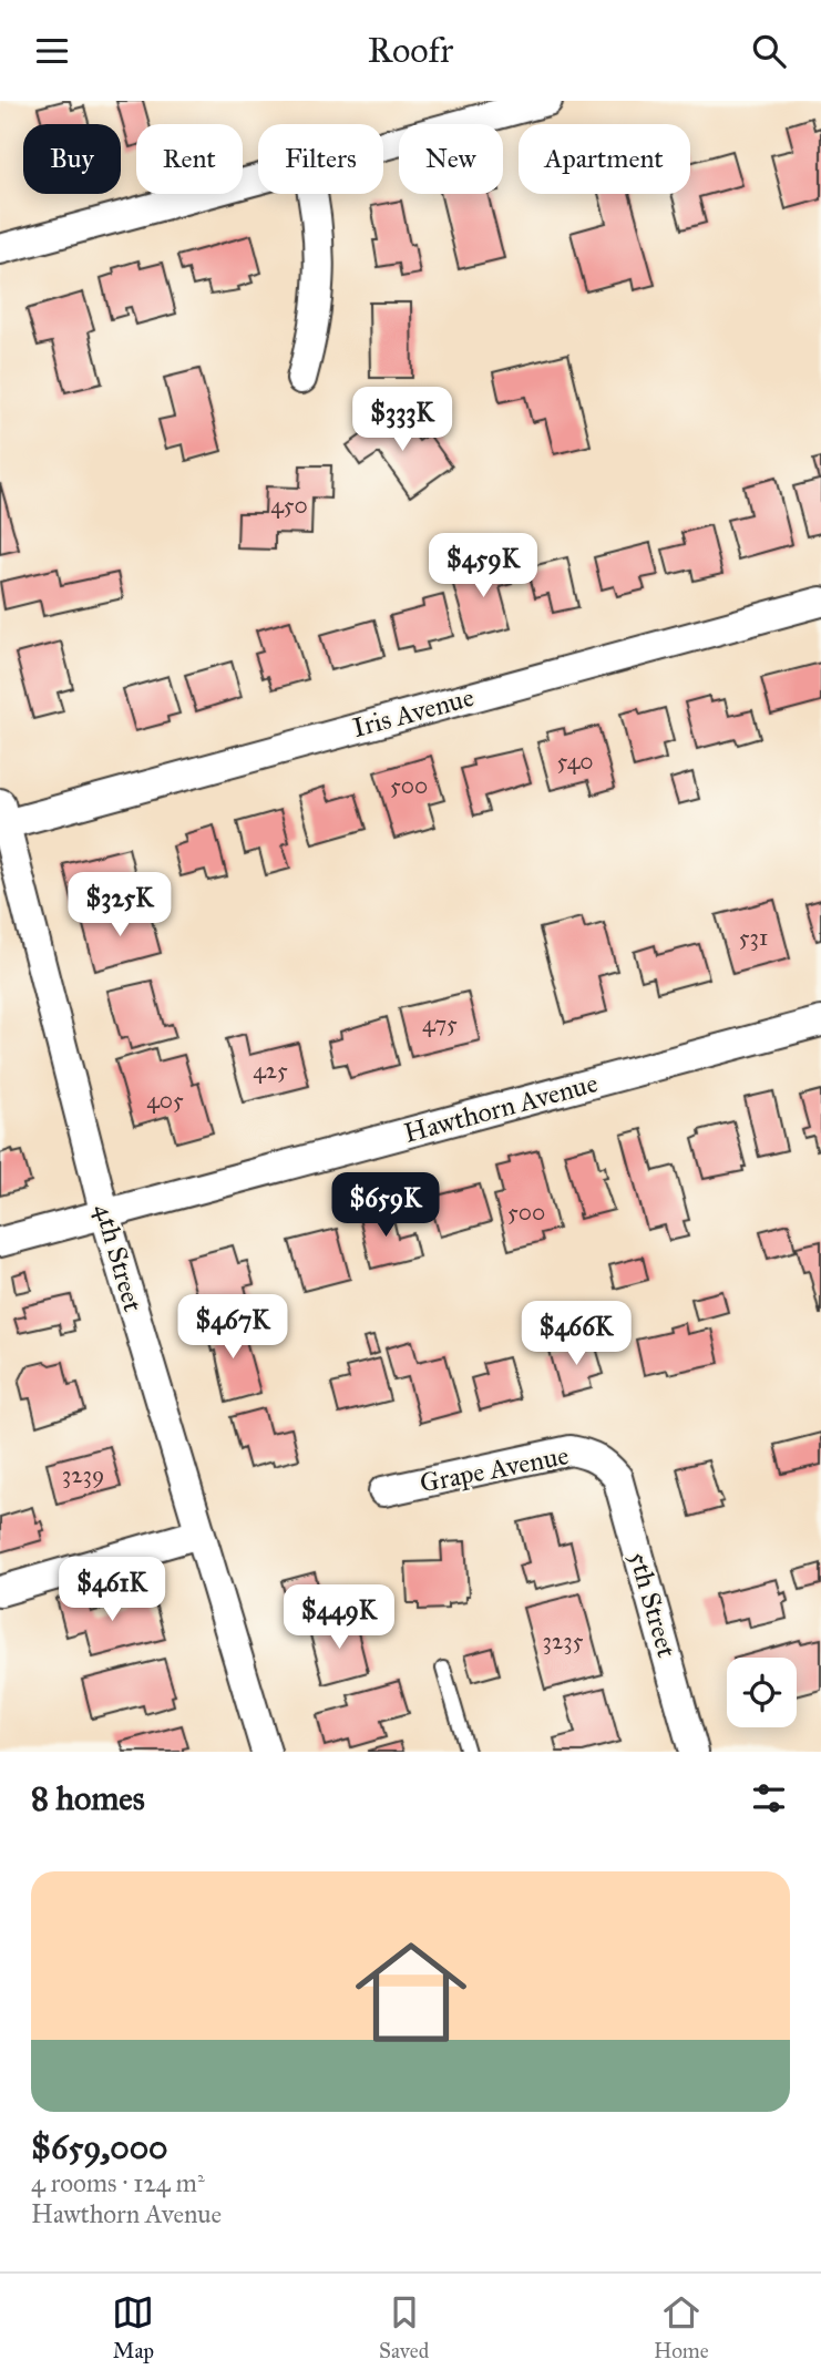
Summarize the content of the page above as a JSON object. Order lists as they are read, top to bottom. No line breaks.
{"streets":{"street":["Iris Avenue","Hawthorn Avenue","4th Street","Grape Avenue","5th Street"]},"crossings":[["Iris Avenue","4th Street"],["Hawthorn Avenue","4th Street"],["Grape Avenue","5th Street"]],"house_numbers":["450","540","500","531","475","425","405","500","3239","3235"],"page":{"header":"Roofr","chip":["Buy","Rent","Filters","New","Apartment"],"price":["$333K","$459K","$325K","$659K","$467K","$466K","$461K","$449K"],"heading":"8 homes","list":[{"name":"$659,000","note":"4 rooms · 124 m² · Hawthorn Avenue"}],"tabs":["Map","Saved","Home"]}}
